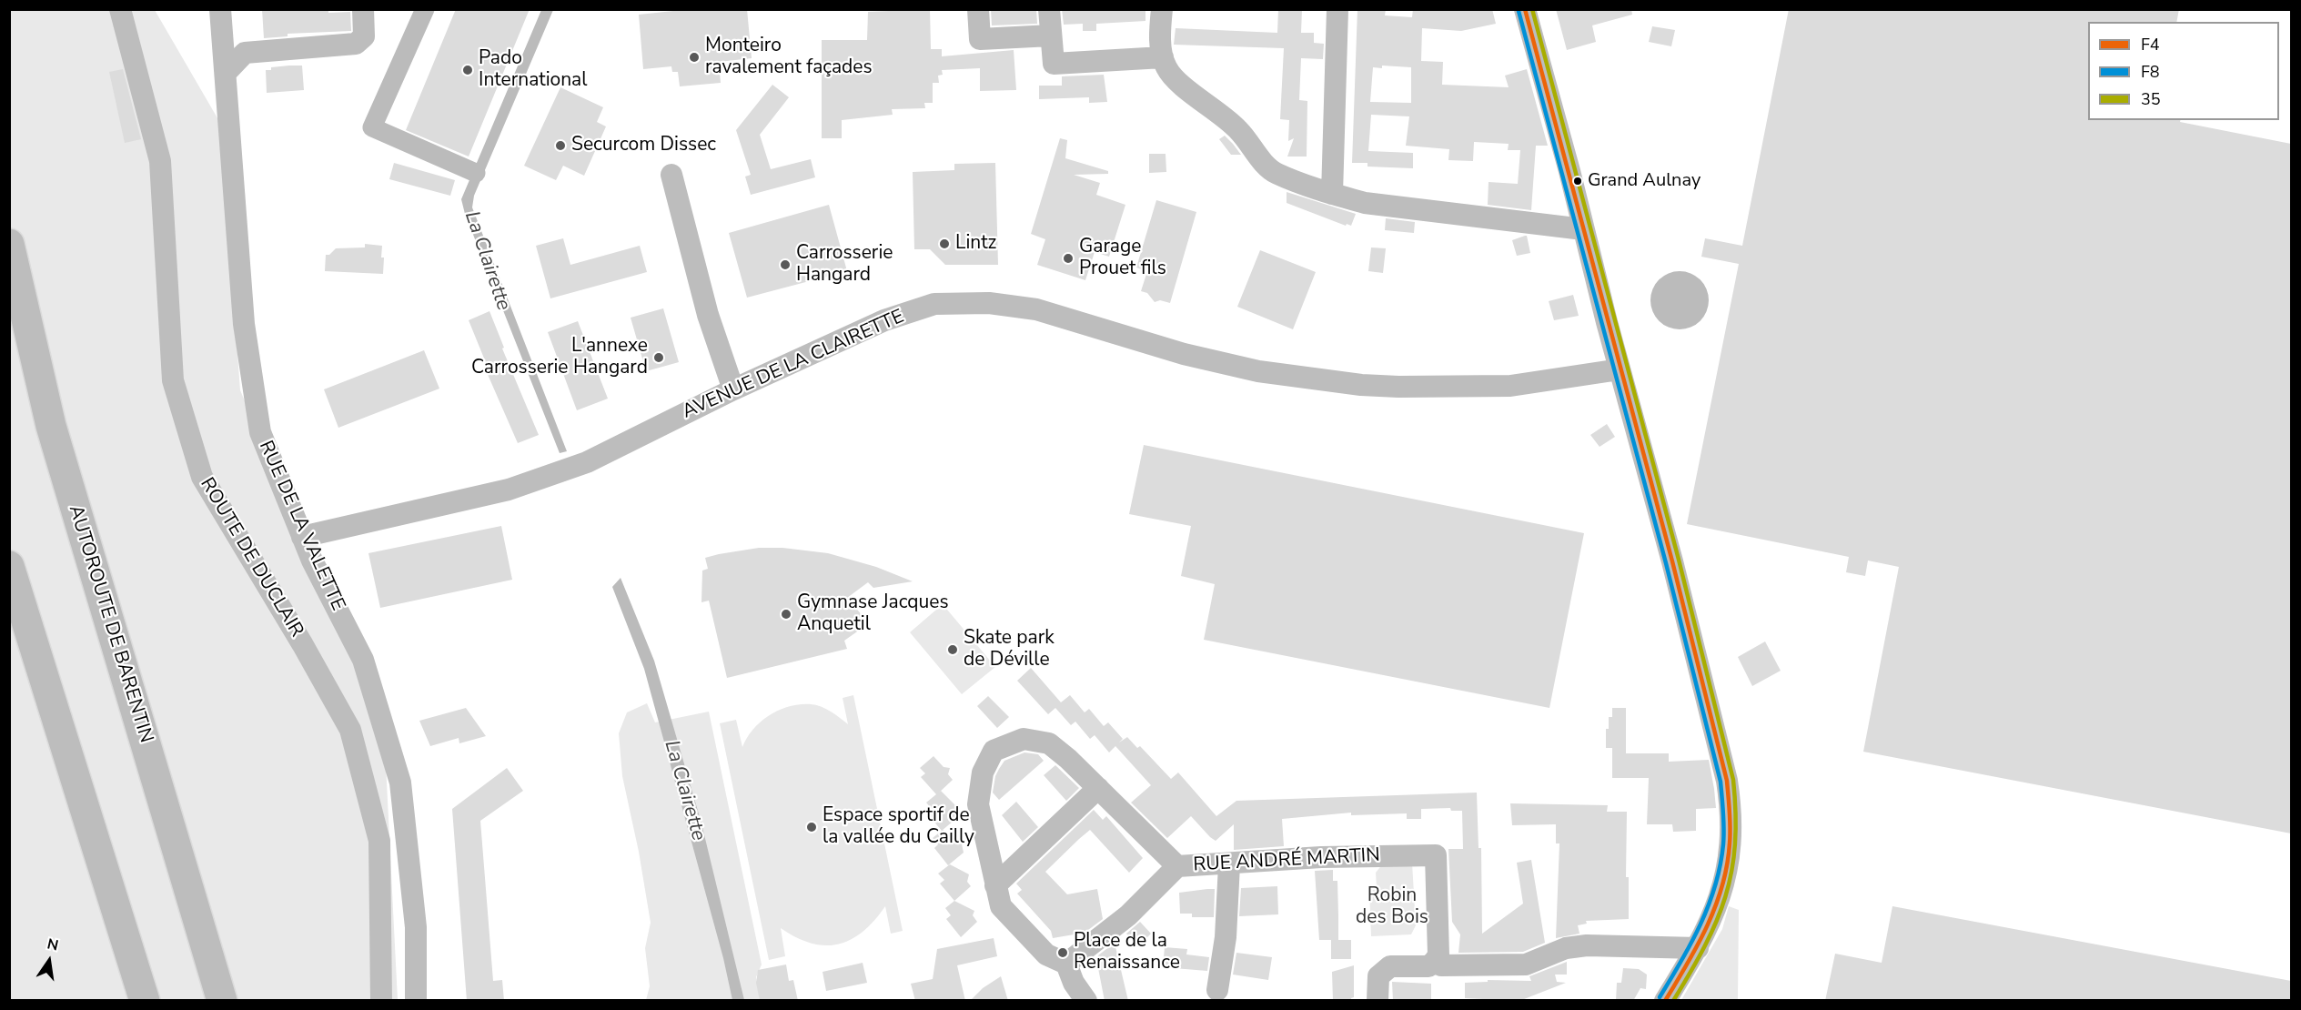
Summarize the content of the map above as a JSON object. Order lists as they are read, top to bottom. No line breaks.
{"streets":{"highway":["AUTOROUTE DE BARENTIN"],"street":["AVENUE DE LA CLAIRETTE","RUE DE LA VALETTE","ROUTE DE DUCLAIR","RUE ANDRÉ MARTIN"]},"crossings":[["AVENUE DE LA CLAIRETTE","RUE DE LA VALETTE"]],"water":["La Clairette"],"parks":["Robin des Bois"],"places":["Monteiro ravalement façades","Pado International","Securcom Dissec","Grand Aulnay","Lintz","Garage Prouet fils","Carrosserie Hangard","L'annexe Carrosserie Hangard","Gymnase Jacques Anquetil","Skate park de Déville","Espace sportif de la vallée du Cailly","Place de la Renaissance"],"lines":["transit line F4","transit line 35","transit line F8"],"legend":["F4","F8","35"],"north":"top"}
